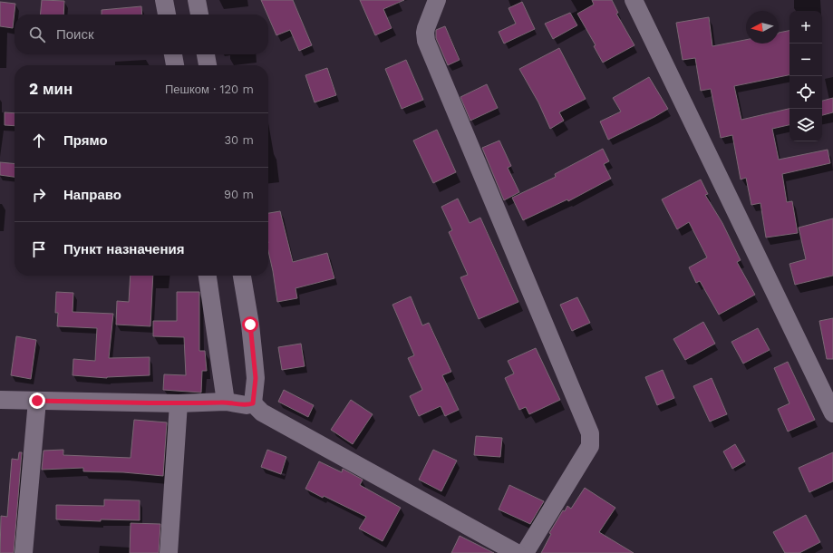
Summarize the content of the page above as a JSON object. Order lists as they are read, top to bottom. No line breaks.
{"north":"left","page":{"map_buttons":["+","−"],"search":"Поиск","heading":["2 мин","Пешком · 120 m"],"list":[["Прямо","30 m"],["Направо","90 m"],"Пункт назначения"]}}
